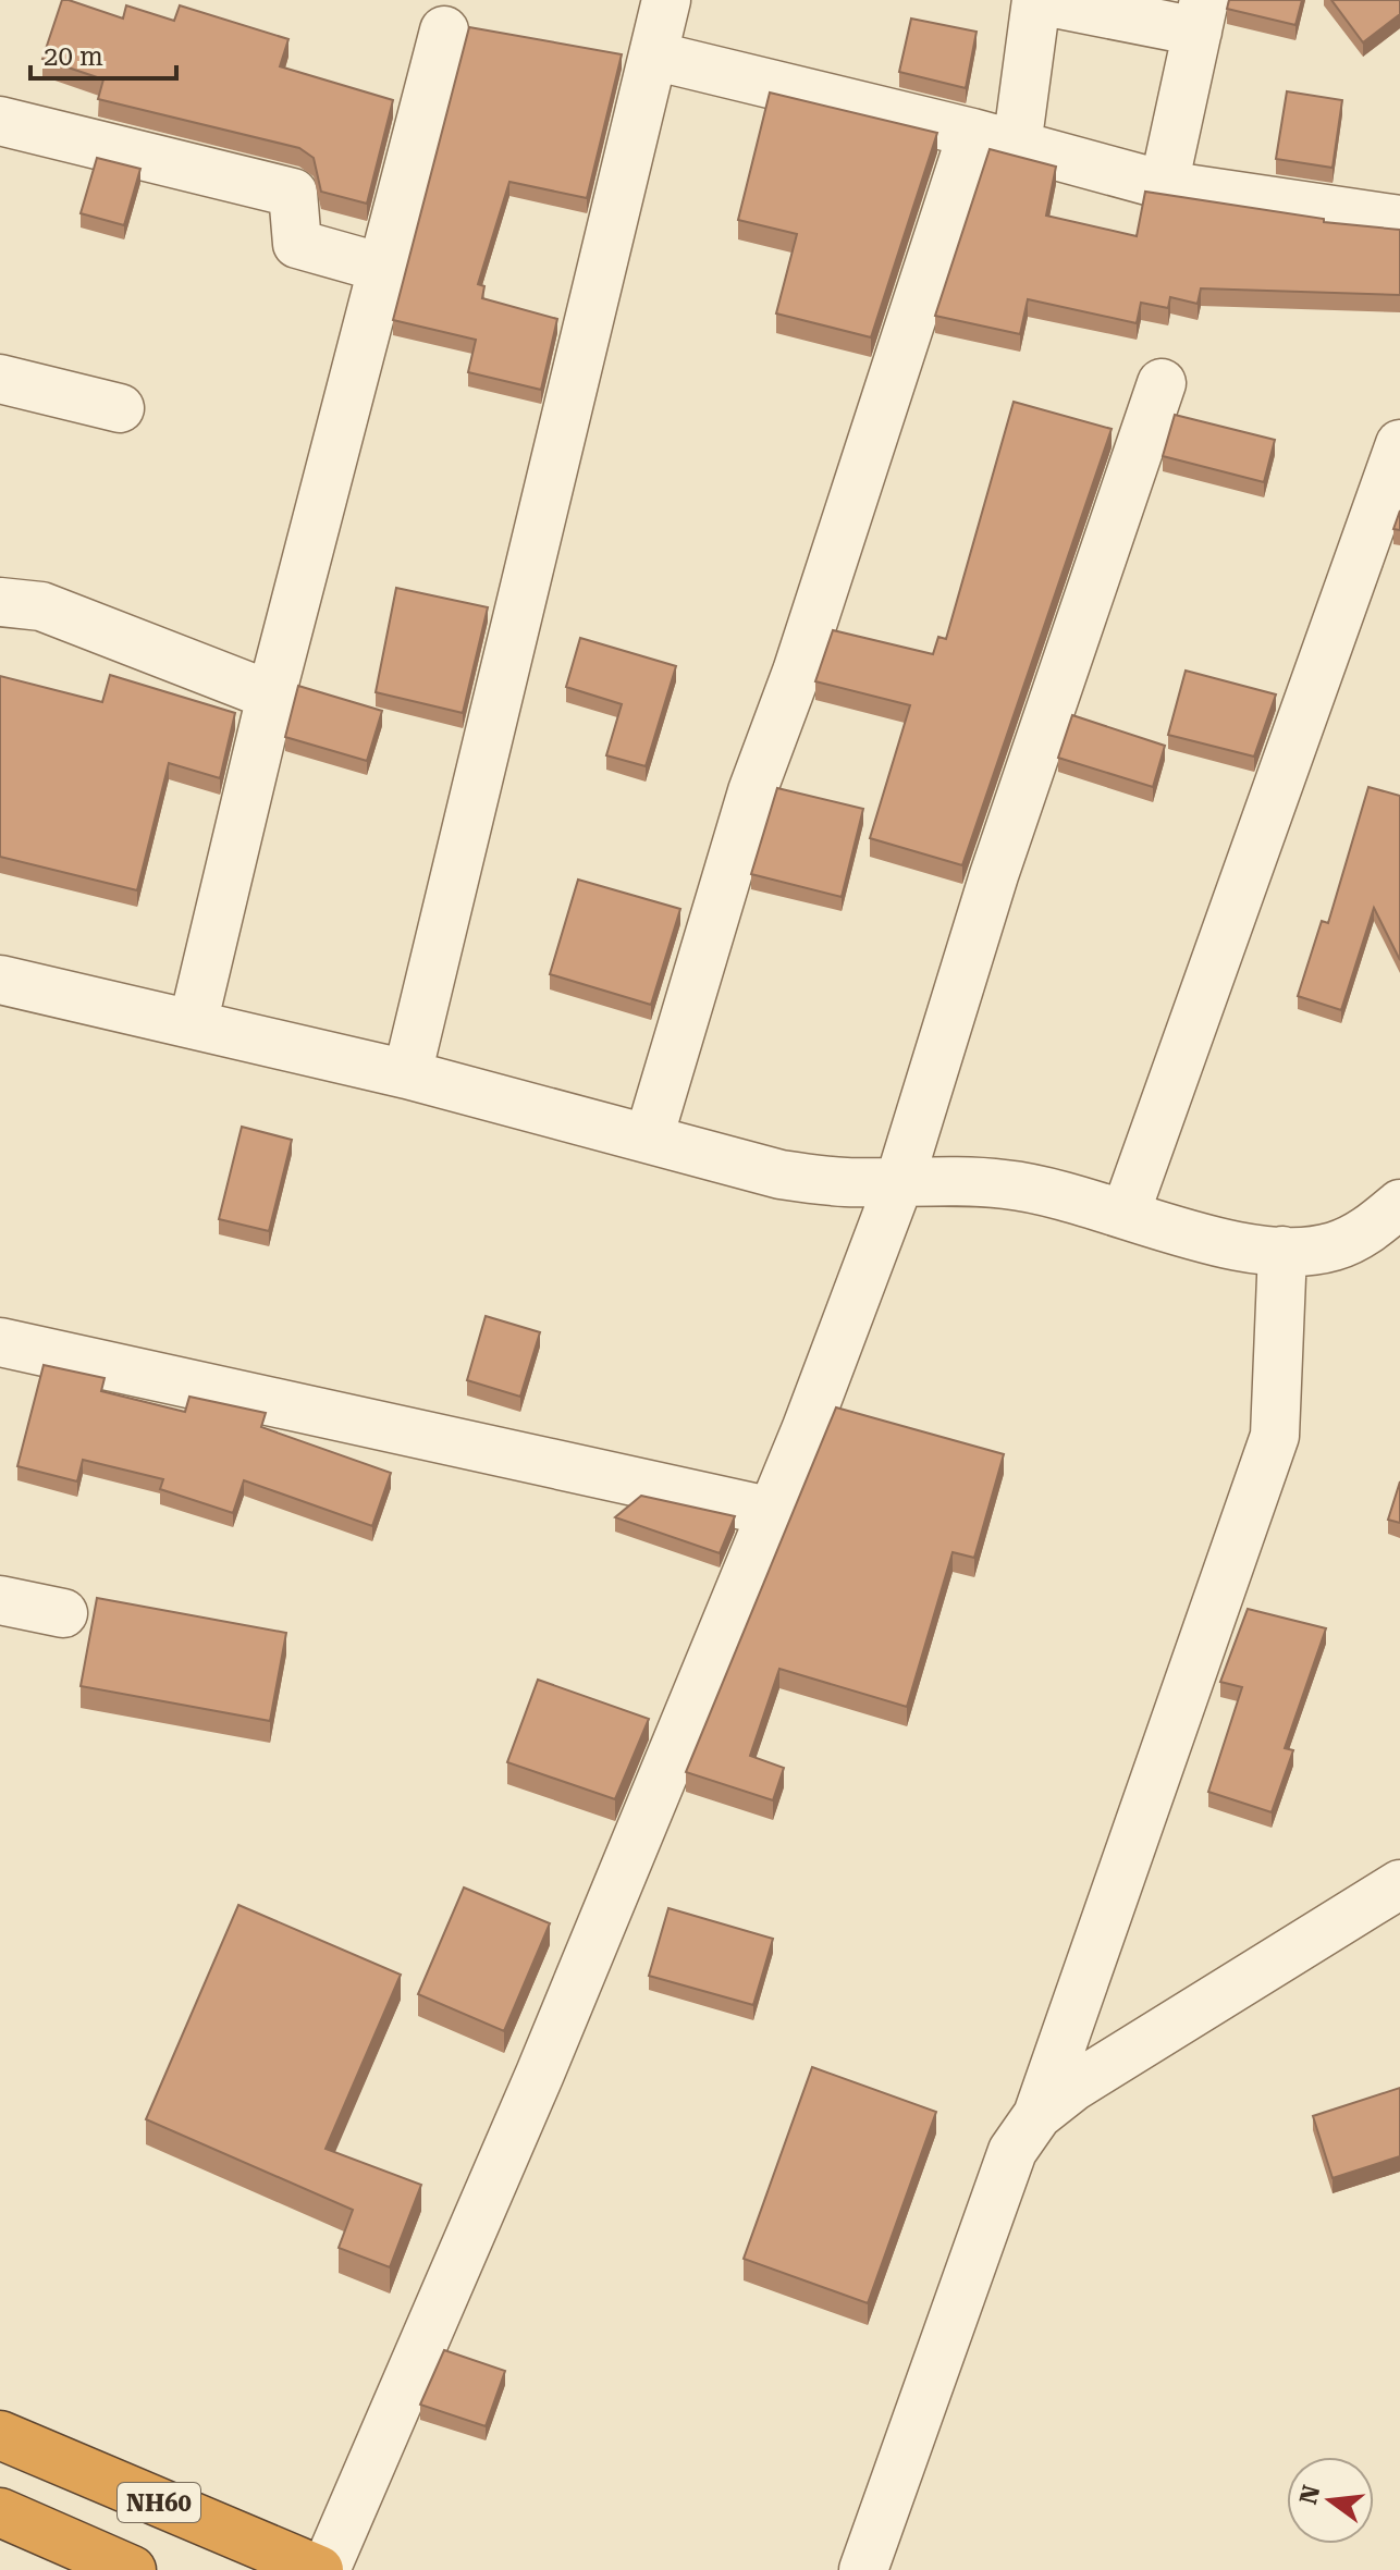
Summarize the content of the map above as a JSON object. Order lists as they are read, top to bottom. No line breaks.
{"streets":{"highway":["NH60"]},"scale_bar":"20 m","north":"left"}
